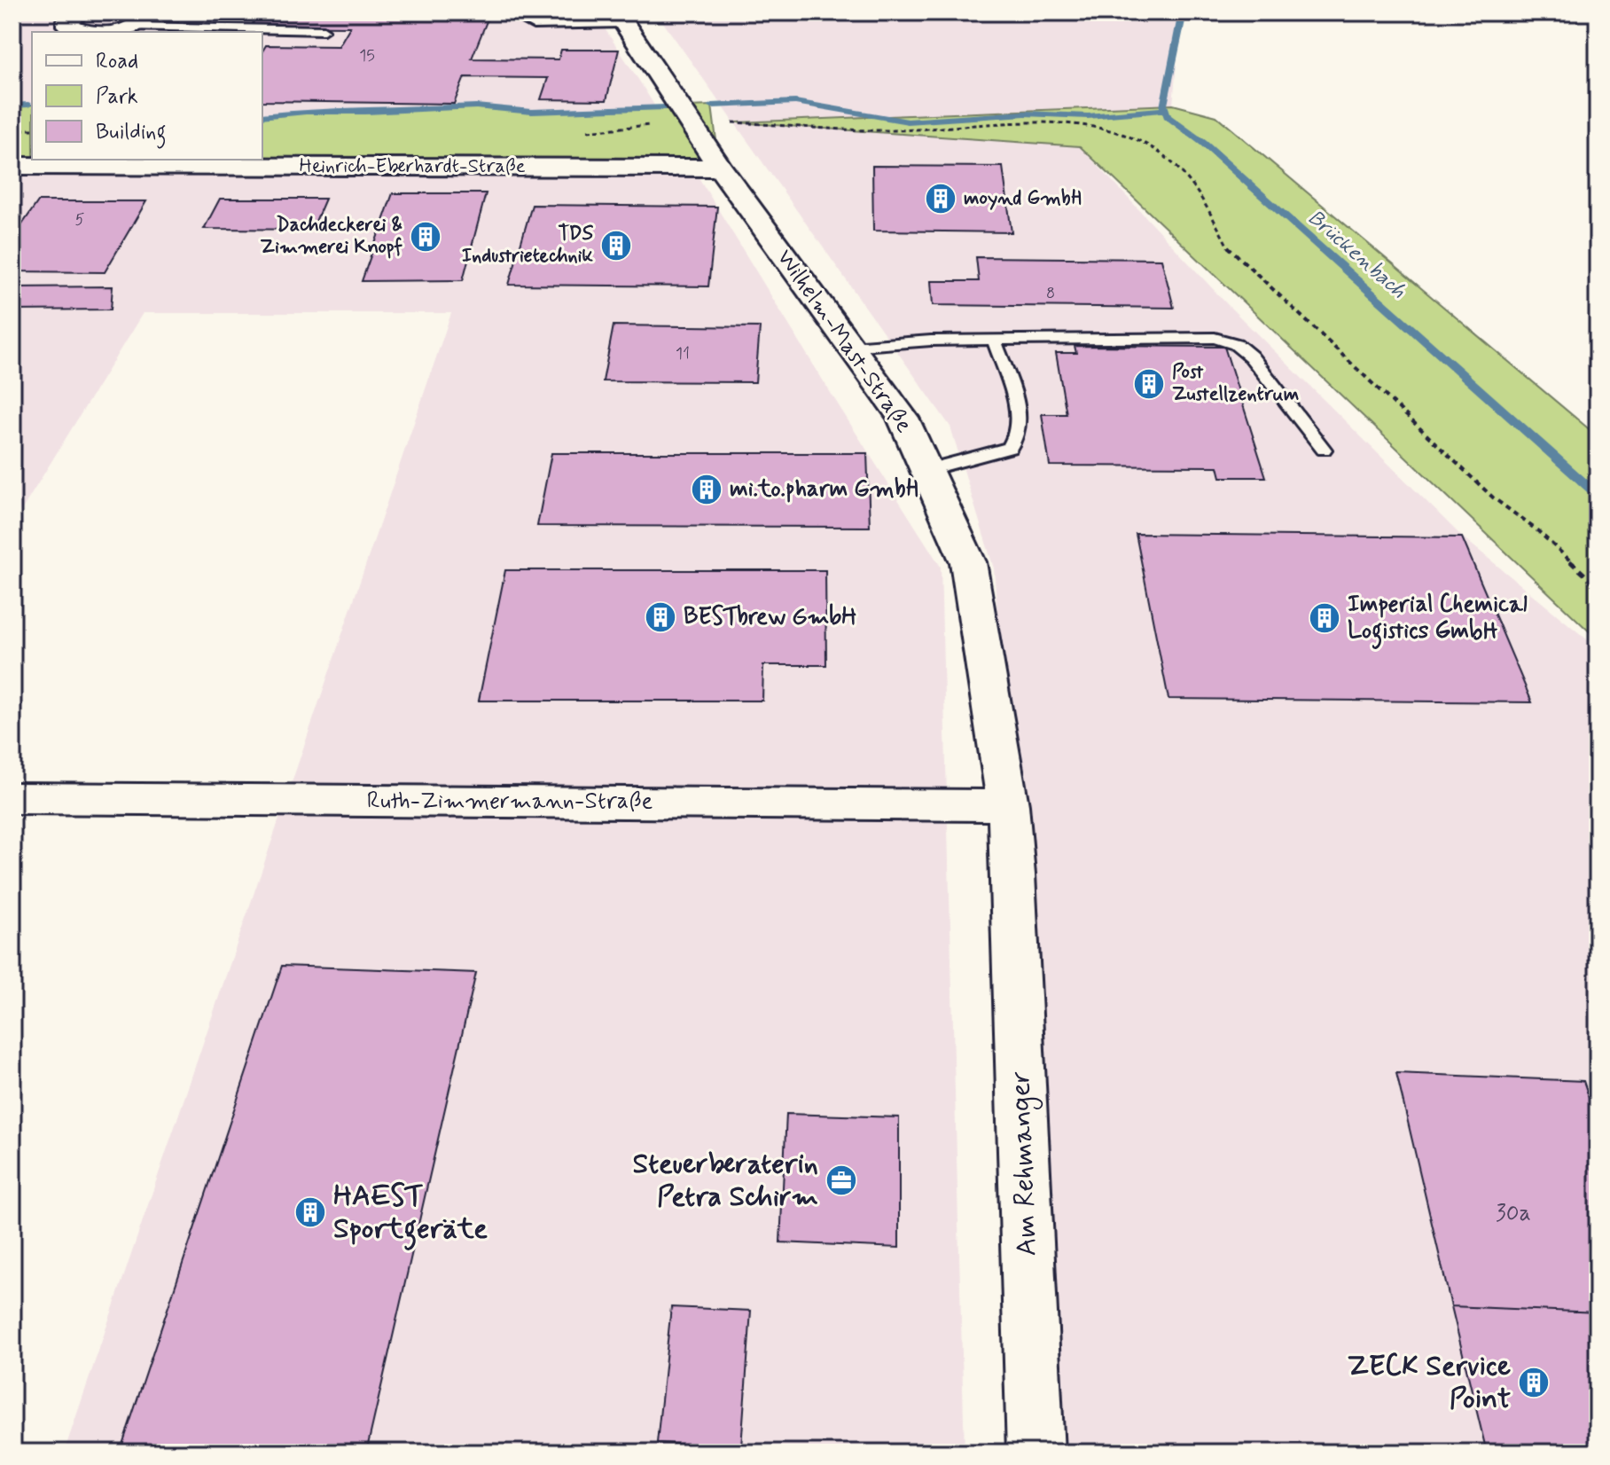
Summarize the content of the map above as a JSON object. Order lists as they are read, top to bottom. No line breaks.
{"streets":{"street":["Heinrich-Eberhardt-Straße","Wilhelm-Mast-Straße","Ruth-Zimmermann-Straße","Am Rehmanger"]},"crossings":[["Heinrich-Eberhardt-Straße","Wilhelm-Mast-Straße"],["Wilhelm-Mast-Straße","Ruth-Zimmermann-Straße"],["Wilhelm-Mast-Straße","Am Rehmanger"]],"water":["Brückenbach"],"places":{"building":["moynd GmbH","Dachdeckerei & Zimmerei Knopf","TDS Industrietechnik","Post Zustellzentrum","mi.to.pharm GmbH","BESTbrew GmbH","Imperial Chemical Logistics GmbH","HAEST Sportgeräte","ZECK Service Point"],"office":["Steuerberaterin Petra Schirm"]},"house_numbers":["15","5","8","11","30a"],"legend":["Road","Park","Building"]}
